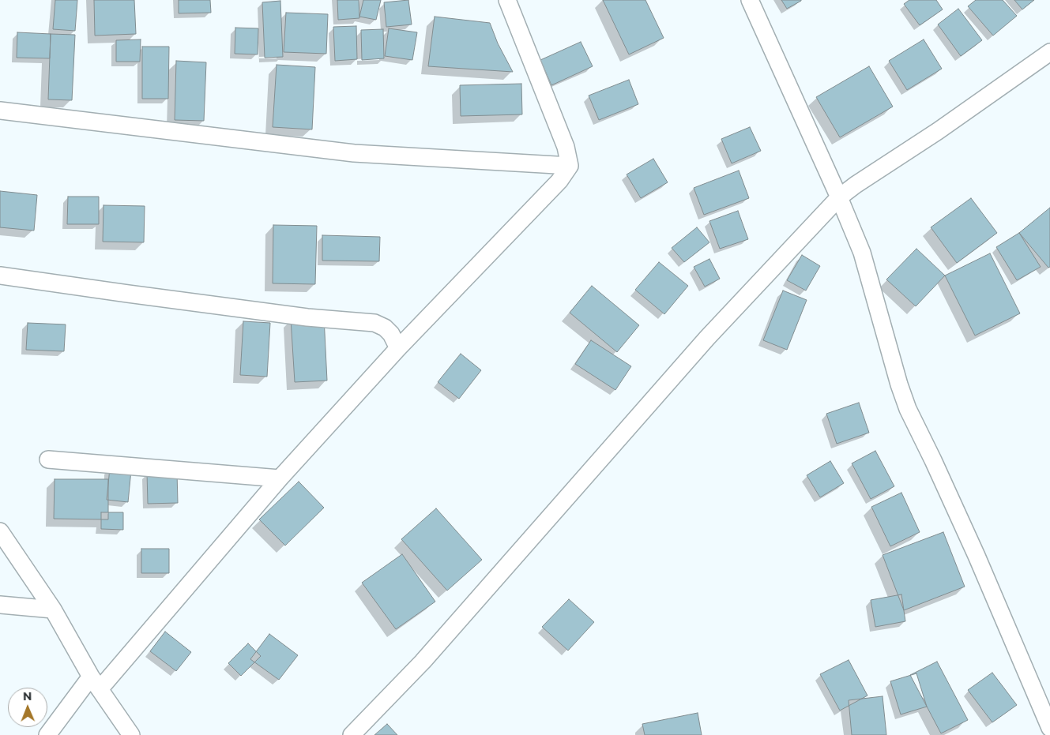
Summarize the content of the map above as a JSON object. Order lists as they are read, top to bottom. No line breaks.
{"north":"top"}
